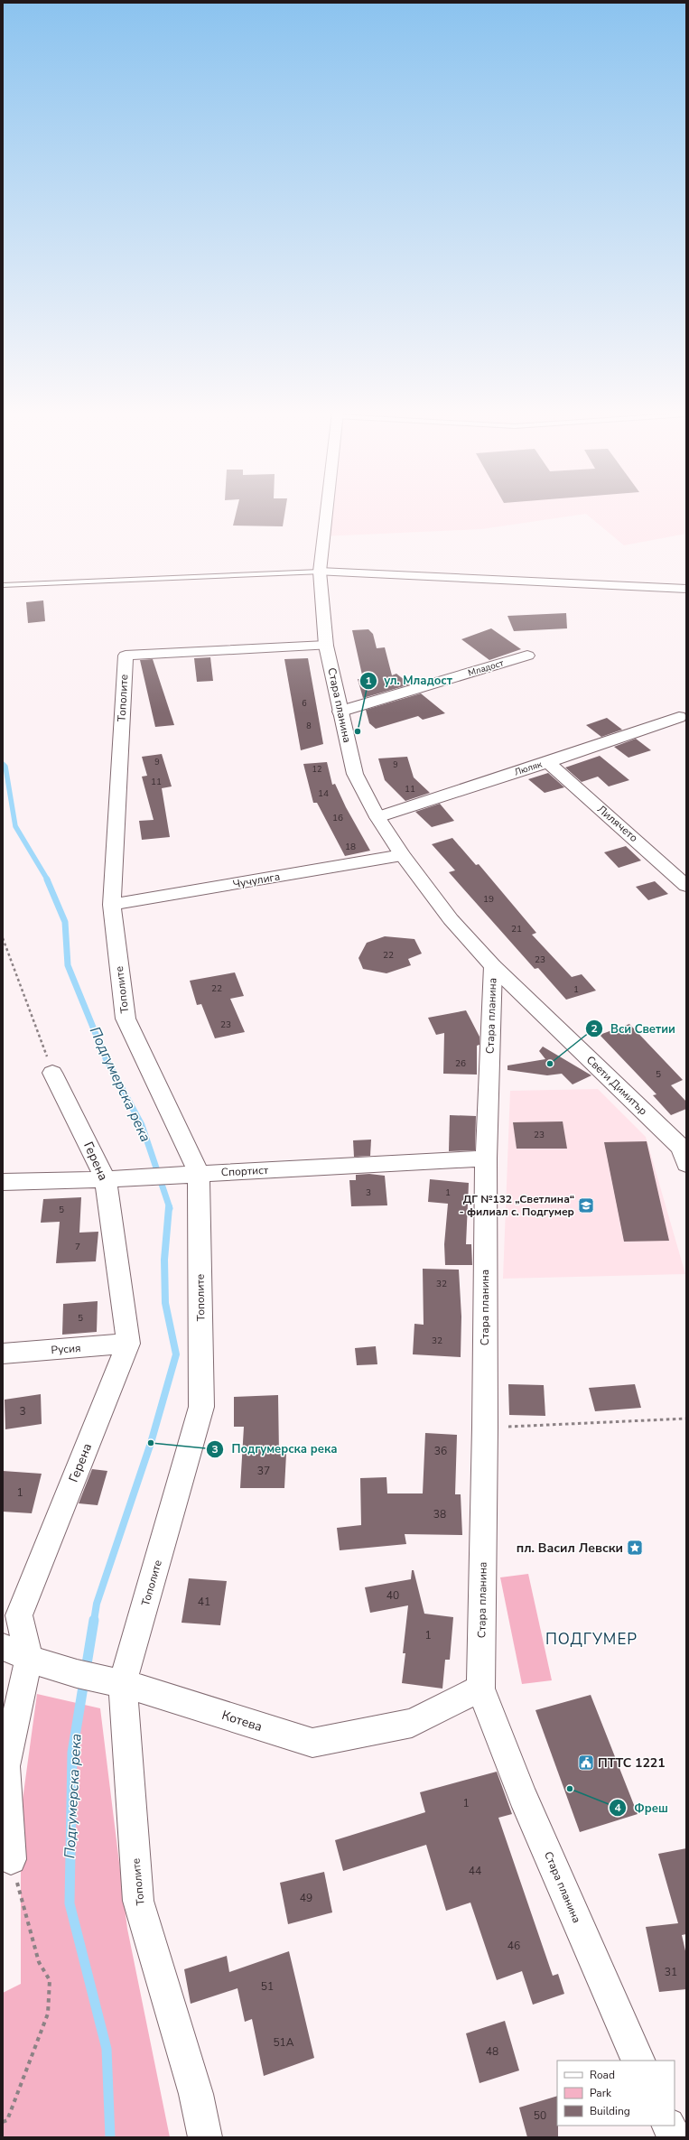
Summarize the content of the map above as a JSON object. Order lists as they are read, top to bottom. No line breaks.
{"streets":{"street":["Младост","Тополите","Стара планина","Люляк","Лилячето","Чучулига","Свети Димитър","Герена","Спортист","Русия","Котева"]},"crossings":[["Младост","Стара планина"],["Тополите","Стара планина"],["Тополите","Чучулига"],["Тополите","Спортист"],["Тополите","Котева"],["Стара планина","Люляк"],["Стара планина","Чучулига"],["Стара планина","Свети Димитър"],["Стара планина","Спортист"],["Стара планина","Котева"],["Люляк","Лилячето"],["Герена","Спортист"],["Герена","Русия"],["Герена","Котева"]],"districts":["ПОДГУМЕР"],"water":["Подгумерска река"],"places":{"other":["ул. Младост","Вси Светии","Подгумерска река","Фреш"],"school or university":["ДГ №132 „Светлина“ - филиал с. Подгумер"],"place":["пл. Васил Левски"],"public building":["ПТТС 1221"]},"house_numbers":["6","8","9","9","12","11","11","14","16","18","19","21","22","23","22","1","23","26","5","23","3","1","5","7","32","5","32","3","36","37","1","38","40","41","1","1","44","49","46","31","51","51А","48","50"],"legend":["Road","Park","Building"]}
